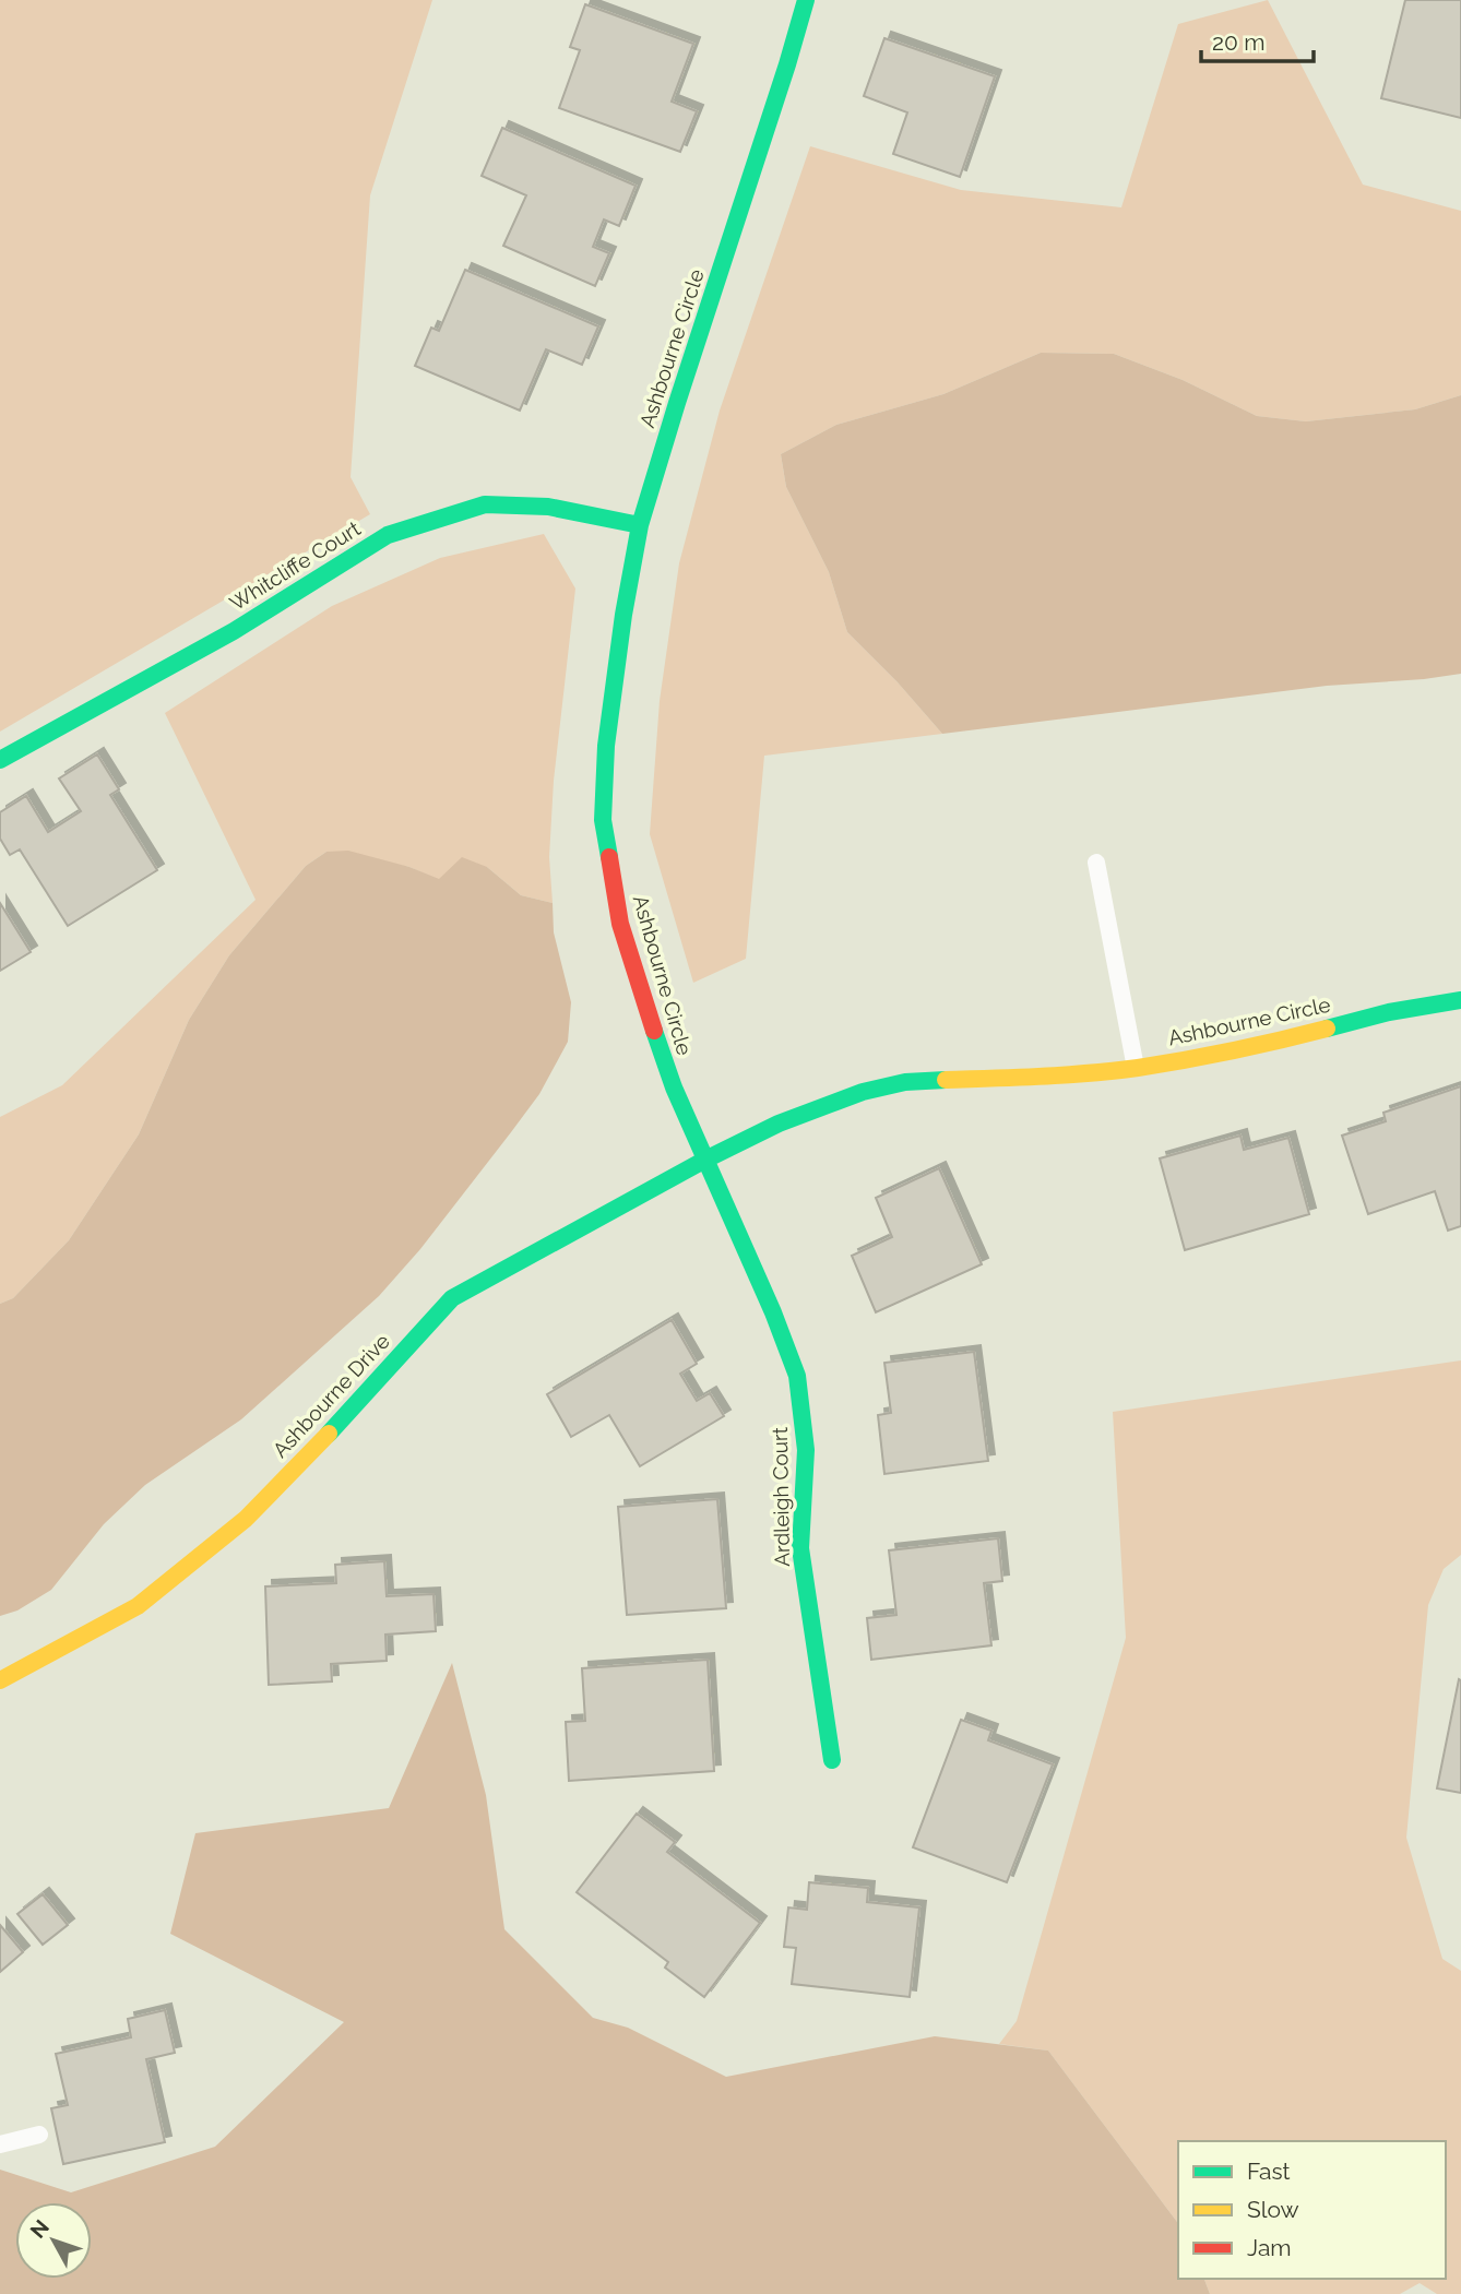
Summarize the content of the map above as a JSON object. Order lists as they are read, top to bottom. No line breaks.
{"streets":{"street":["Ashbourne Circle","Whitcliffe Court","Ashbourne Drive","Ardleigh Court"]},"crossings":[["Ashbourne Circle","Whitcliffe Court"],["Ashbourne Circle","Ashbourne Drive"],["Ashbourne Circle","Ardleigh Court"],["Ashbourne Drive","Ardleigh Court"]],"legend":["Fast","Slow","Jam"],"scale_bar":"20 m","north":"top left"}
